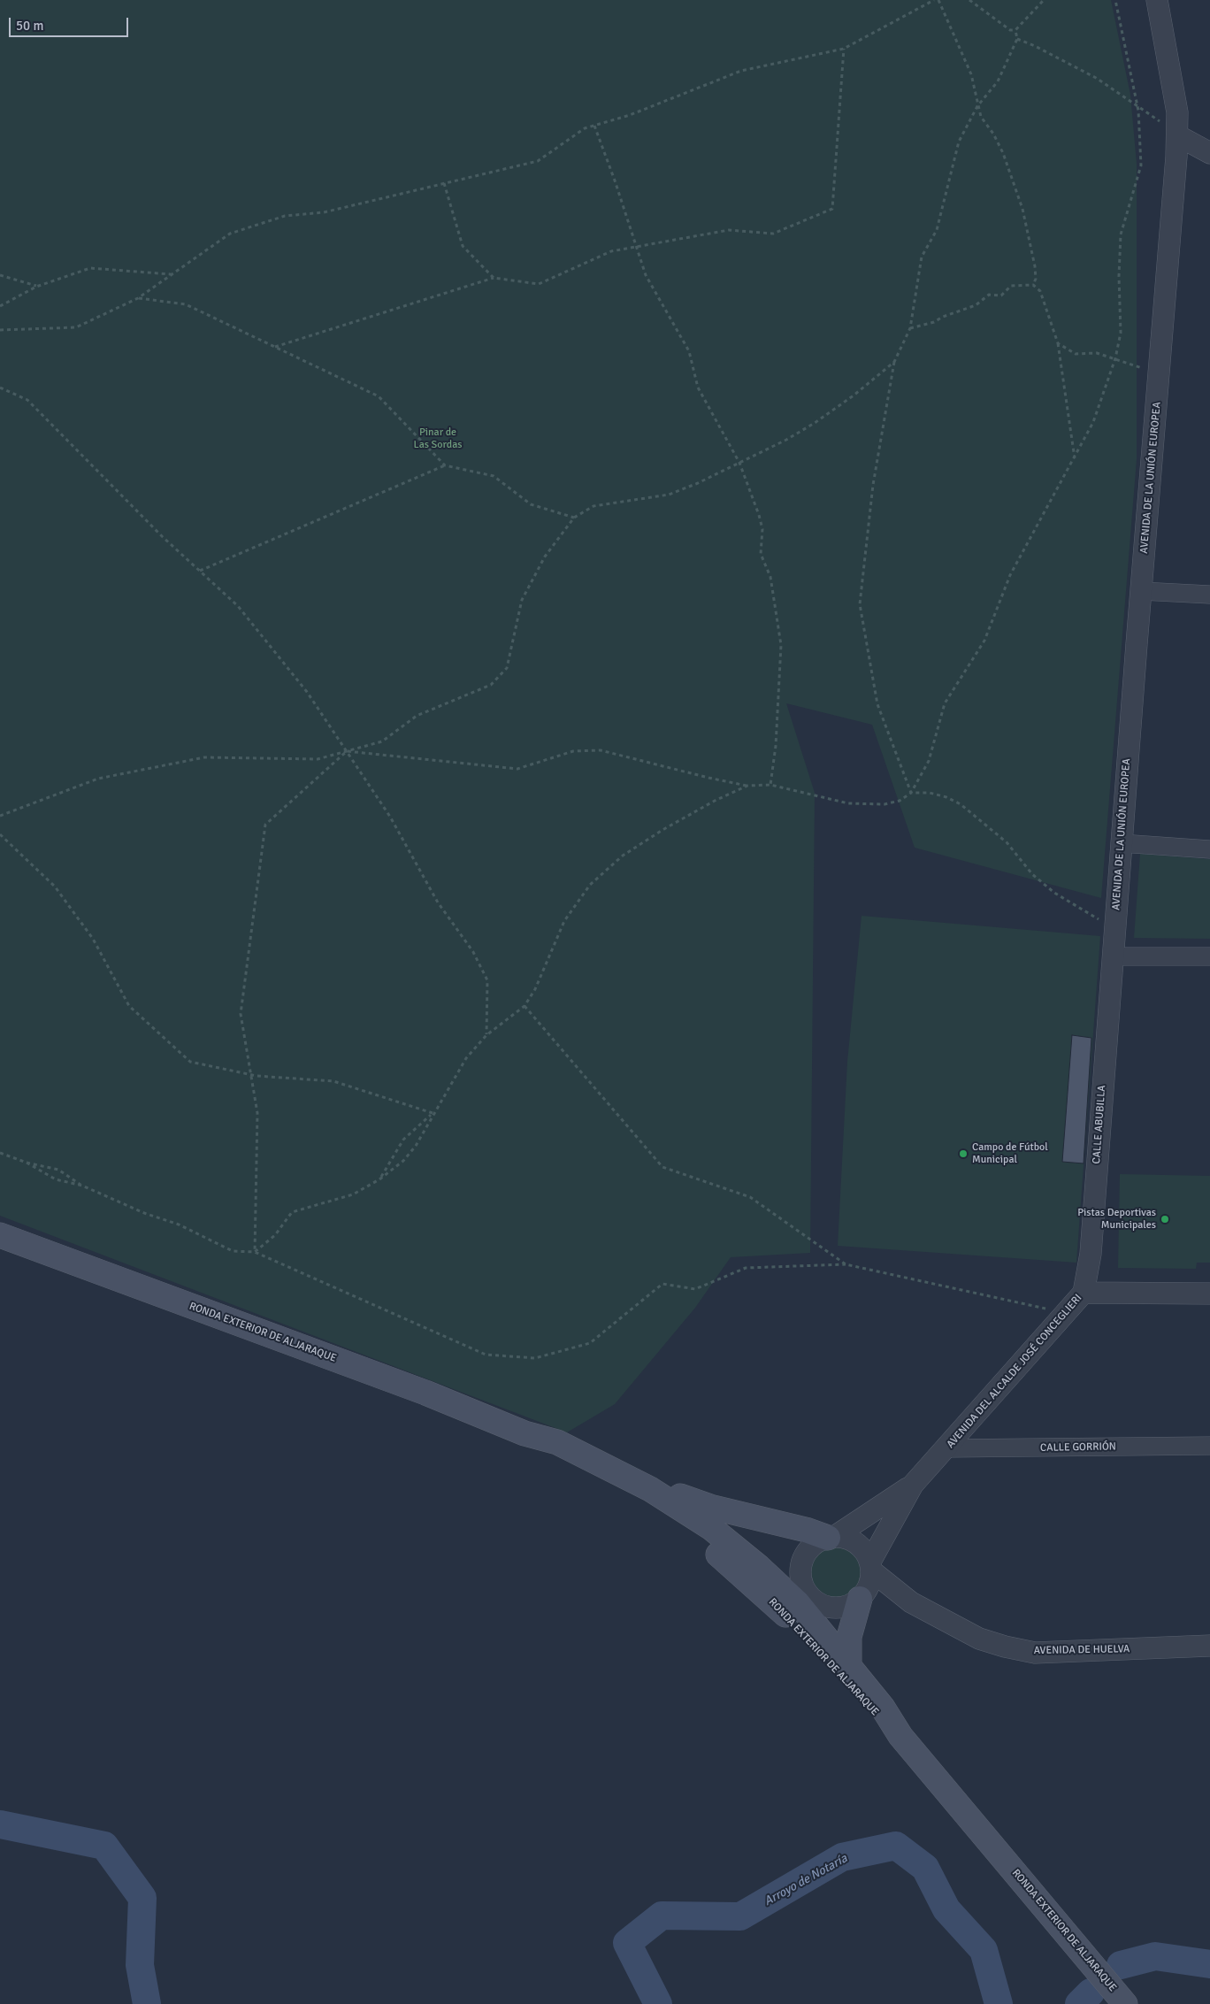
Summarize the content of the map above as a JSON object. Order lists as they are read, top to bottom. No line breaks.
{"streets":{"main road":["RONDA EXTERIOR DE ALJARAQUE"],"street":["AVENIDA DE LA UNIÓN EUROPEA","CALLE ABUBILLA","AVENIDA DEL ALCALDE JOSÉ CONCEGLIERI","CALLE GORRIÓN","AVENIDA DE HUELVA"]},"crossings":[["AVENIDA DE LA UNIÓN EUROPEA","CALLE ABUBILLA"],["CALLE ABUBILLA","AVENIDA DEL ALCALDE JOSÉ CONCEGLIERI"],["RONDA EXTERIOR DE ALJARAQUE","AVENIDA DEL ALCALDE JOSÉ CONCEGLIERI"],["RONDA EXTERIOR DE ALJARAQUE","AVENIDA DE HUELVA"],["AVENIDA DEL ALCALDE JOSÉ CONCEGLIERI","CALLE GORRIÓN"],["AVENIDA DEL ALCALDE JOSÉ CONCEGLIERI","AVENIDA DE HUELVA"]],"water":["Arroyo de Notaría"],"parks":["Pinar de Las Sordas"],"places":["Campo de Fútbol Municipal","Pistas Deportivas Municipales"],"scale_bar":"50 m"}
